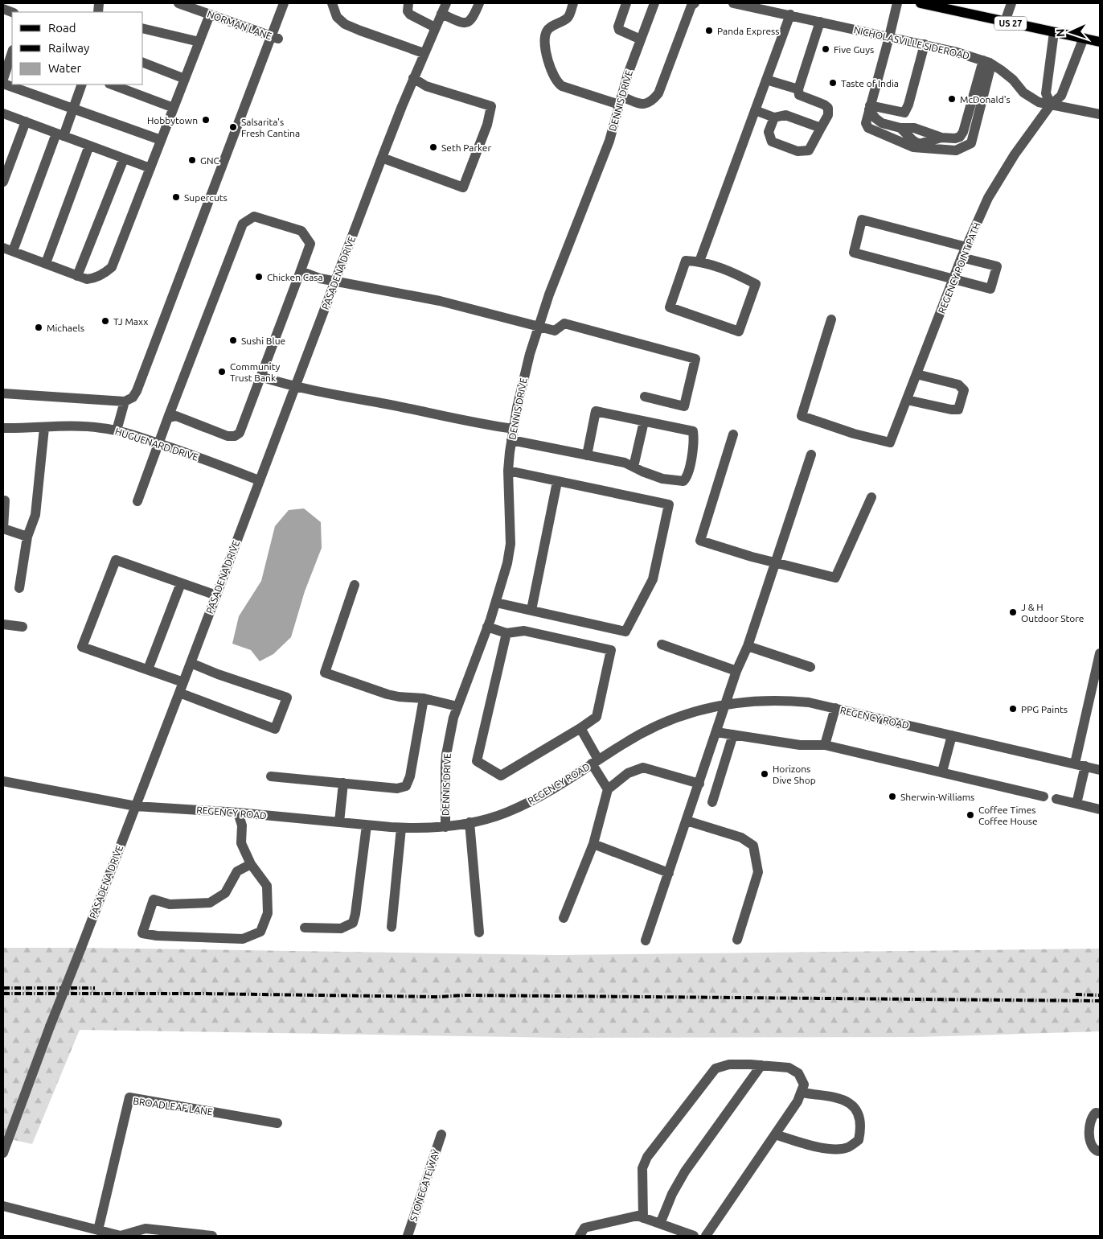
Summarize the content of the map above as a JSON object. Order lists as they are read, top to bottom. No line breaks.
{"streets":{"main road":["US 27"],"street":["NORMAN LANE","NICHOLASVILLE SIDEROAD","DENNIS DRIVE","REGENCY POINT PATH","PASADENA DRIVE","HUGUENARD DRIVE","REGENCY ROAD","BROADLEAF LANE","STONEGATE WAY"]},"crossings":[["US 27","REGENCY POINT PATH"],["NICHOLASVILLE SIDEROAD","REGENCY POINT PATH"],["DENNIS DRIVE","REGENCY ROAD"],["PASADENA DRIVE","HUGUENARD DRIVE"],["PASADENA DRIVE","REGENCY ROAD"]],"places":["Panda Express","Five Guys","Taste of India","McDonald's","Hobbytown","Salsarita's Fresh Cantina","Seth Parker","GNC","Supercuts","Chicken Casa","TJ Maxx","Michaels","Sushi Blue","Community Trust Bank","J & H Outdoor Store","PPG Paints","Horizons Dive Shop","Sherwin-Williams","Coffee Times Coffee House"],"legend":["Road","Railway","Water"],"north":"left"}
